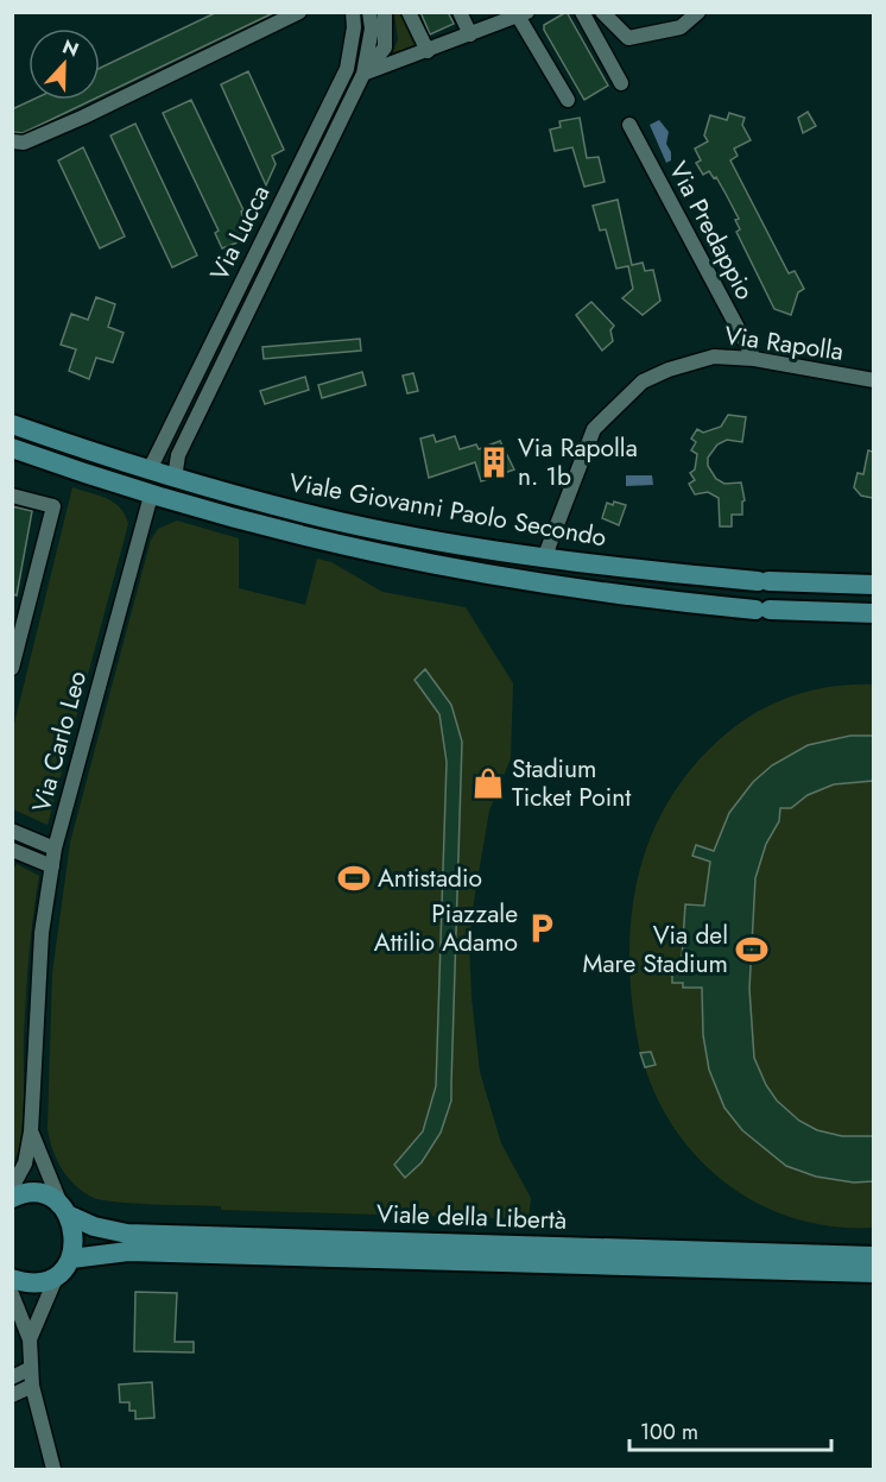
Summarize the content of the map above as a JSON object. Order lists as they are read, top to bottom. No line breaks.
{"streets":{"main road":["Viale Giovanni Paolo Secondo","Viale della Libertà"],"street":["Via Predappio","Via Lucca","Via Rapolla","Via Carlo Leo"]},"crossings":[["Via Predappio","Via Rapolla"],["Via Lucca","Viale Giovanni Paolo Secondo"],["Via Rapolla","Viale Giovanni Paolo Secondo"],["Viale Giovanni Paolo Secondo","Via Carlo Leo"],["Via Carlo Leo","Viale della Libertà"]],"places":{"building":["Via Rapolla n. 1b"],"shop":["Stadium Ticket Point"],"sports":["Antistadio","Via del Mare Stadium"],"parking":["Piazzale Attilio Adamo"]},"scale_bar":"100 m","north":"top"}
